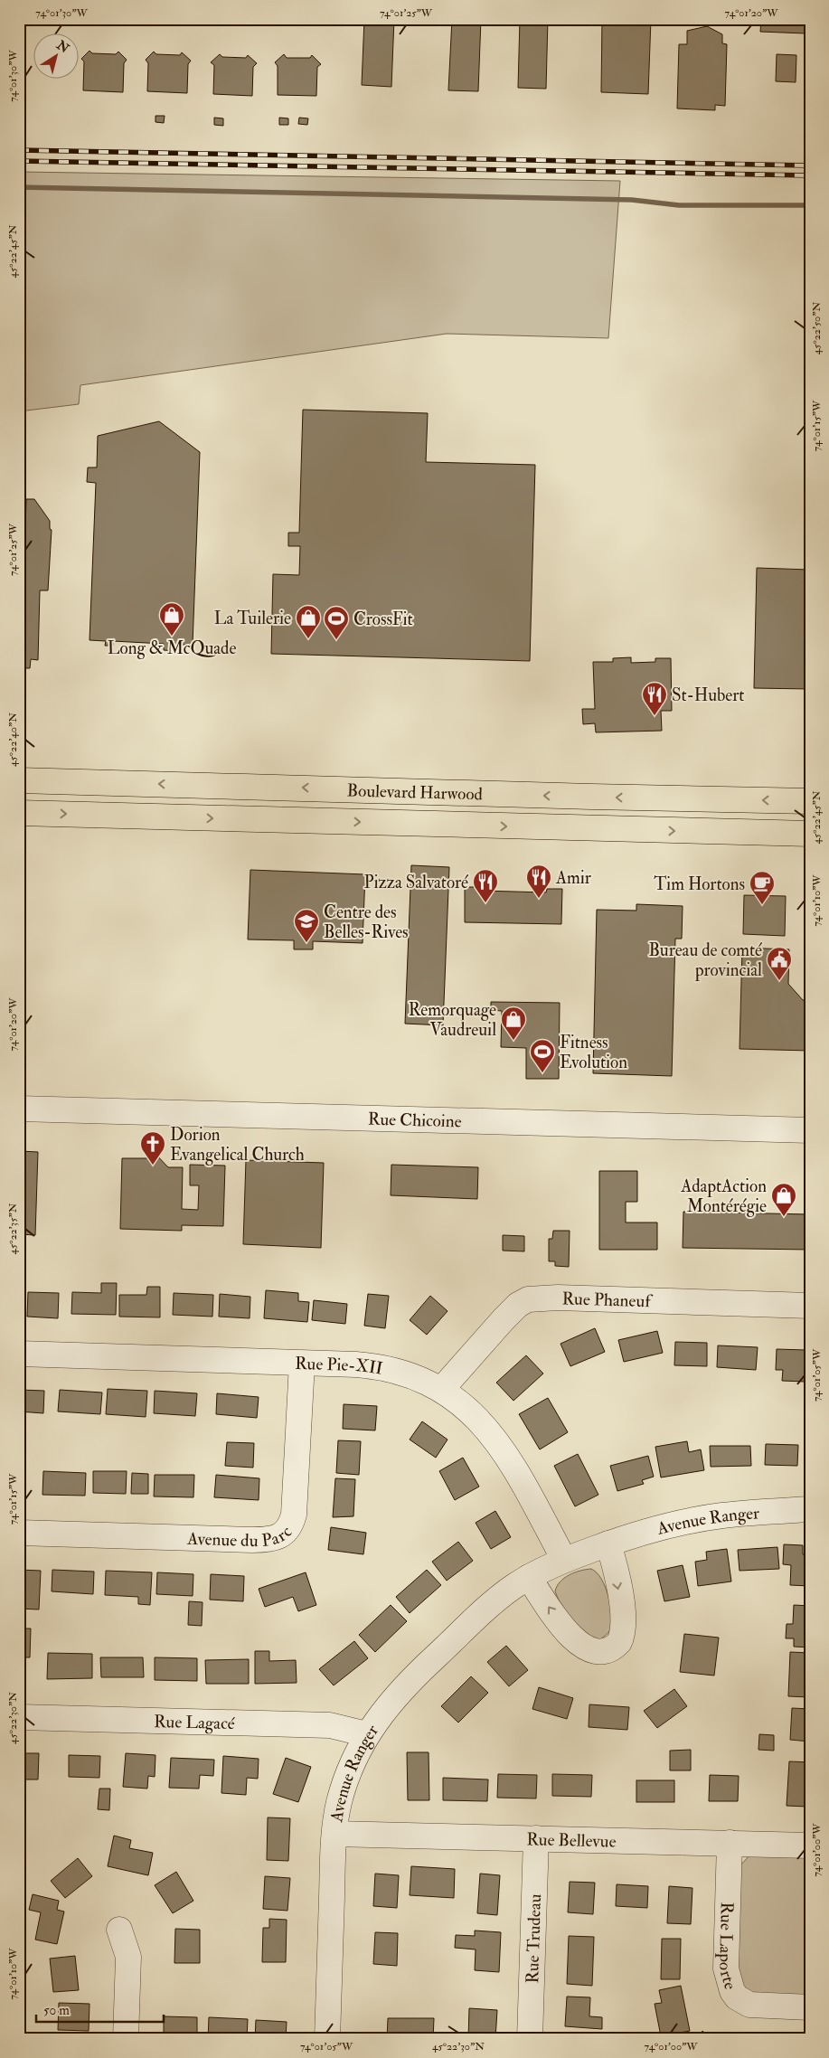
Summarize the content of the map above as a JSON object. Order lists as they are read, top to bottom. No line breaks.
{"streets":{"highway":["Boulevard Harwood"],"street":["Rue Chicoine","Rue Phaneuf","Rue Pie-XII","Avenue Ranger","Avenue du Parc","Rue Lagacé","Rue Bellevue","Rue Trudeau","Rue Laporte"]},"crossings":[["Rue Phaneuf","Rue Pie-XII"],["Rue Pie-XII","Avenue Ranger"],["Rue Pie-XII","Avenue du Parc"],["Avenue Ranger","Rue Lagacé"],["Avenue Ranger","Rue Bellevue"],["Rue Bellevue","Rue Trudeau"],["Rue Bellevue","Rue Laporte"]],"places":{"shop":["Long & McQuade","La Tuilerie","Remorquage Vaudreuil","AdaptAction Montérégie"],"sports":["CrossFit","Fitness Evolution"],"restaurant":["St-Hubert","Amir","Pizza Salvatoré"],"cafe":["Tim Hortons"],"school or university":["Centre des Belles-Rives"],"public building":["Bureau de comté provincial"],"church":["Dorion Evangelical Church"]},"scale_bar":"50 m","north":"top right","coordinates":["74°01'30\"W","74°01'25\"W","74°01'20\"W","45°22'45\"N","45°22'50\"N","74°01'15\"W","45°22'40\"N","74°01'10\"W","45°22'35\"N","74°01'05\"W","45°22'30\"N","74°01'00\"W"]}
